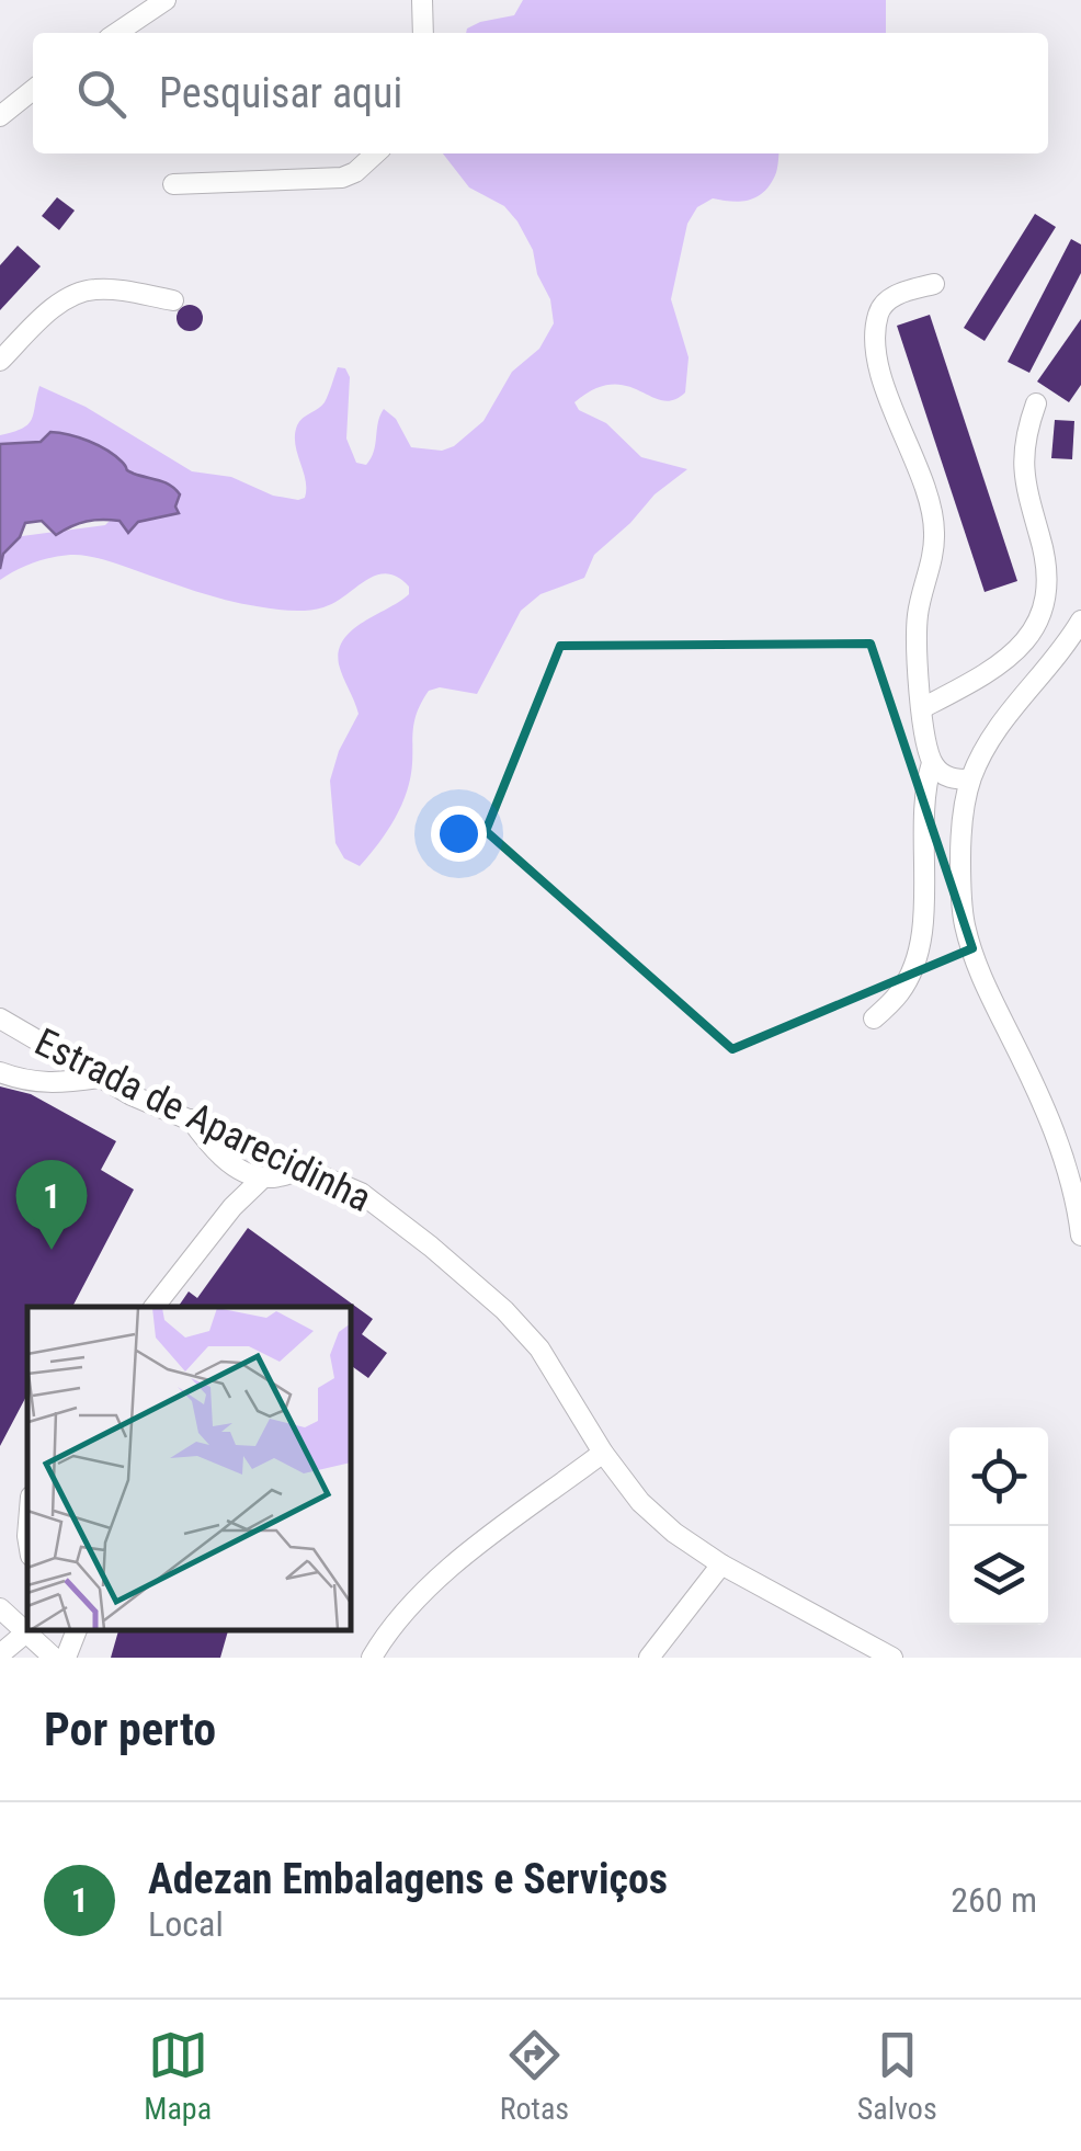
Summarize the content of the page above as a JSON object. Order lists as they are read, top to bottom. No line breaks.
{"streets":{"street":["Estrada de Aparecidinha"]},"page":{"search":"Pesquisar aqui","pins":"1","heading":"Por perto","list":[{"mark":"1","name":"Adezan Embalagens e Serviços","note":"Local","value":"260 m"}],"nav":["Mapa","Rotas","Salvos"]}}
